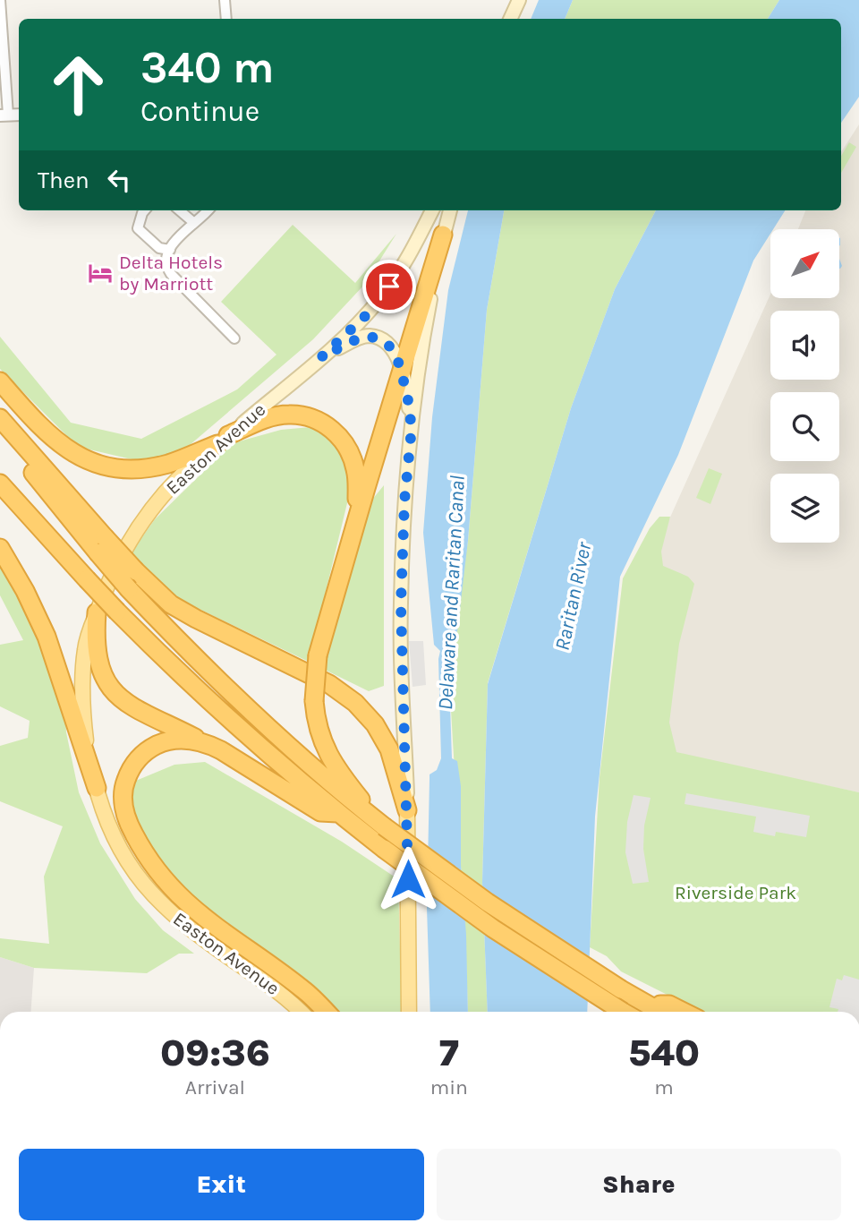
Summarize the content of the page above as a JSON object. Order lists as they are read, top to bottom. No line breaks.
{"streets":{"main road":["Easton Avenue"]},"water":["Delaware and Raritan Canal","Raritan River"],"parks":["Riverside Park"],"places":{"hotel":["Delta Hotels by Marriott"]},"north":"top right","page":{"turn":["340 m","Continue"],"then":"Then","eta":["09:36","Arrival","7","min","540","m"],"buttons":["Exit","Share"]}}
